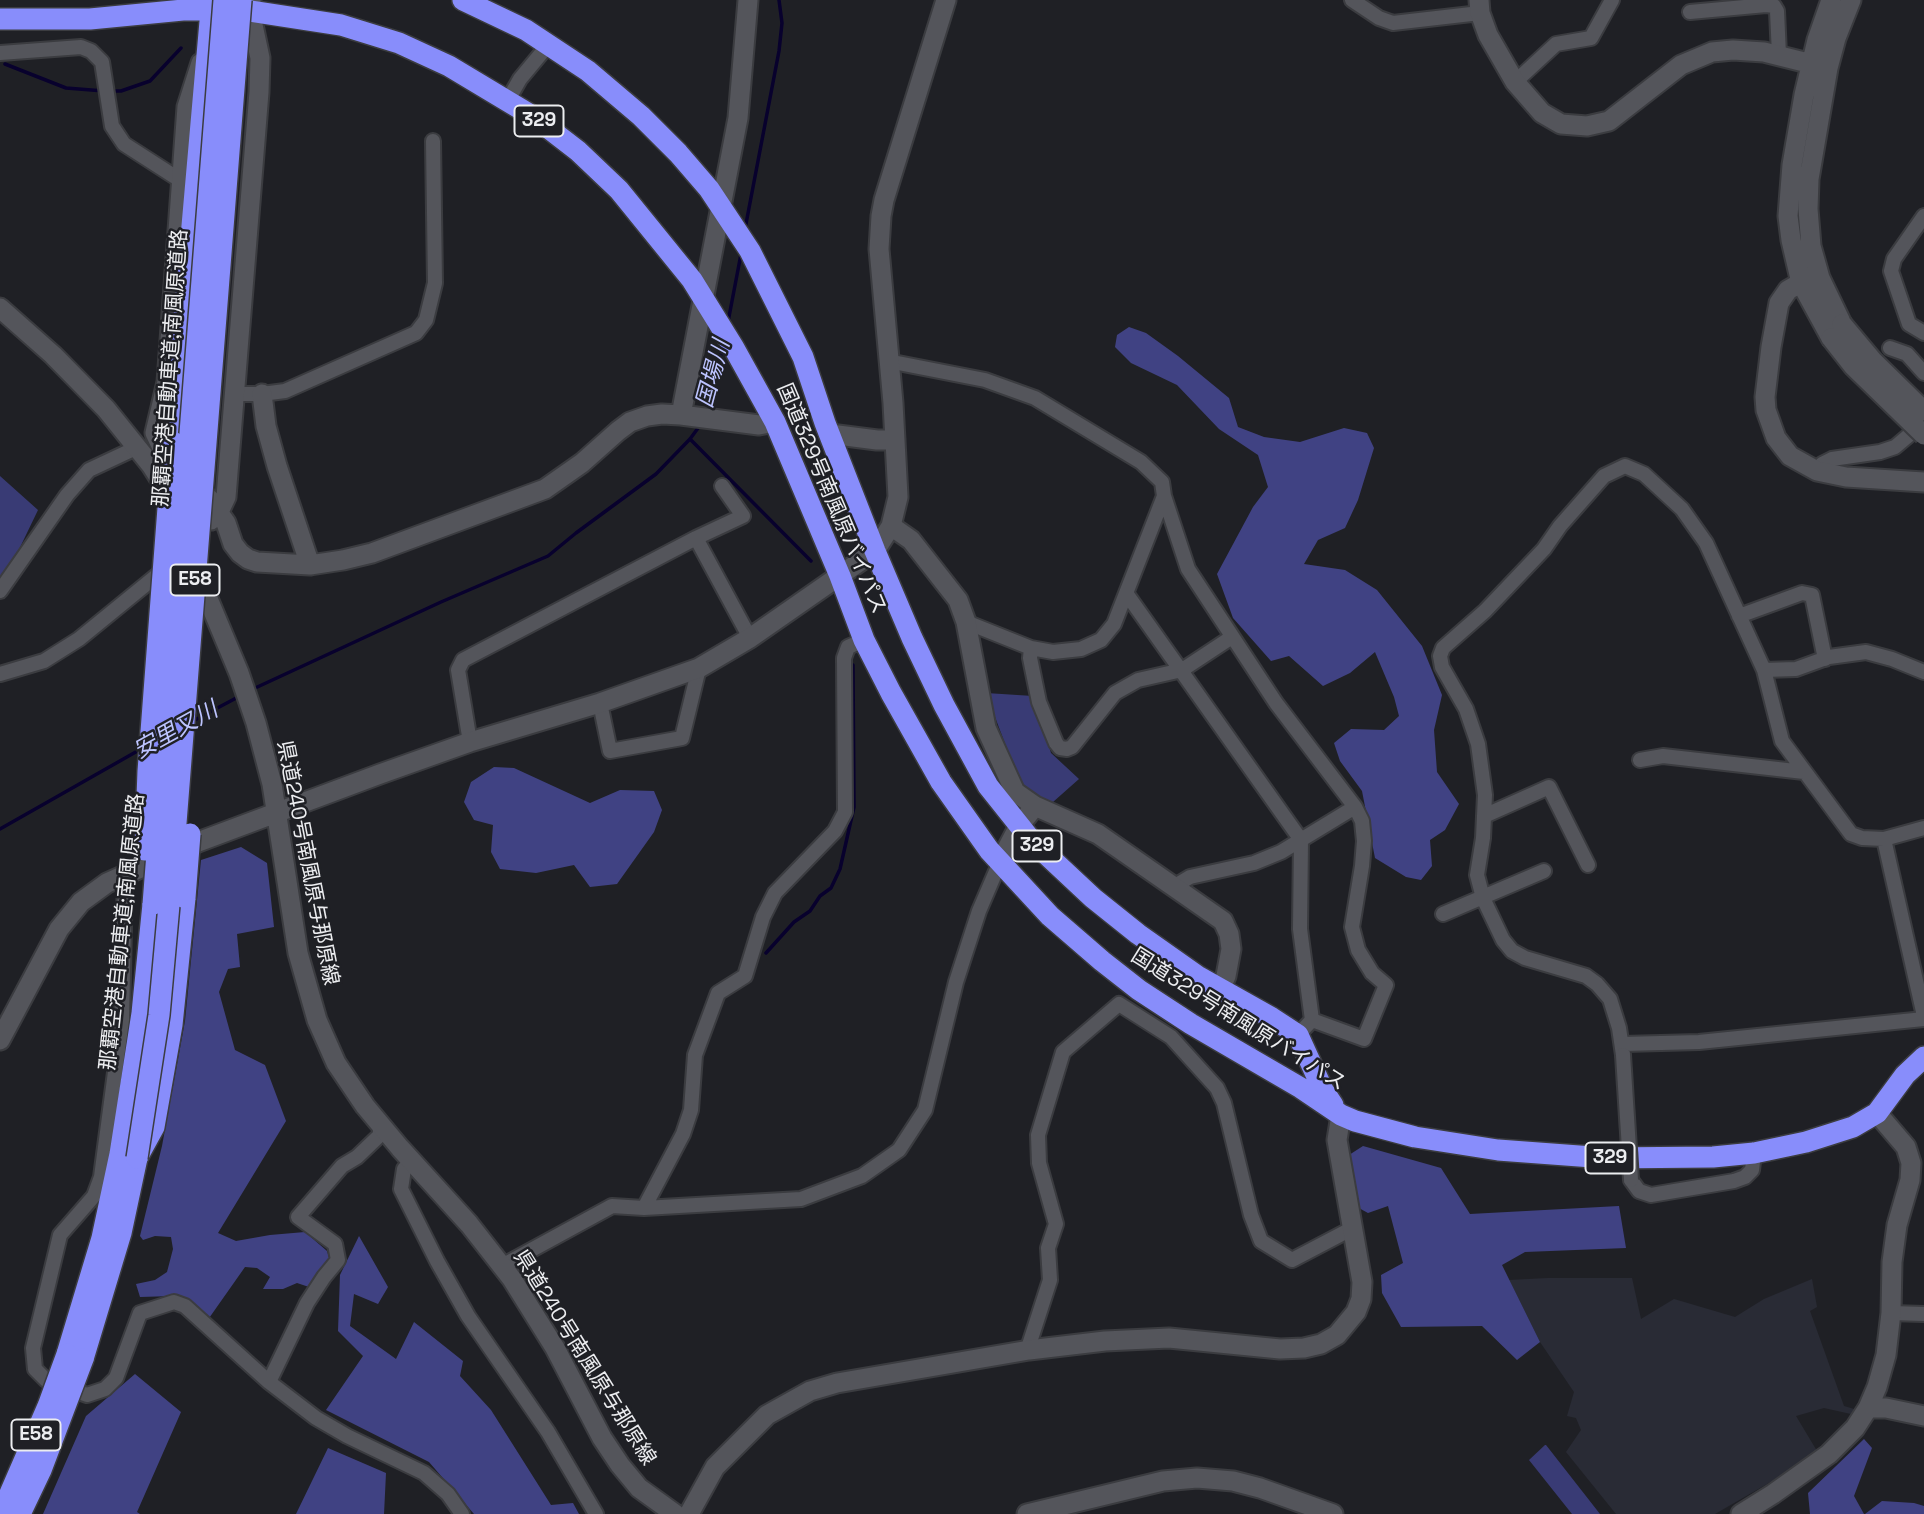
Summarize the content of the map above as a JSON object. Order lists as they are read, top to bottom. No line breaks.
{"streets":{"highway":["329","那覇空港自動車道;南風原道路","国道329号南風原バイパス","E58"],"street":["県道240号南風原与那原線"]},"crossings":[["329","那覇空港自動車道;南風原道路"],["329","国道329号南風原バイパス"],["那覇空港自動車道;南風原道路","国道329号南風原バイパス"]],"water":["国場川","安里又川"]}
